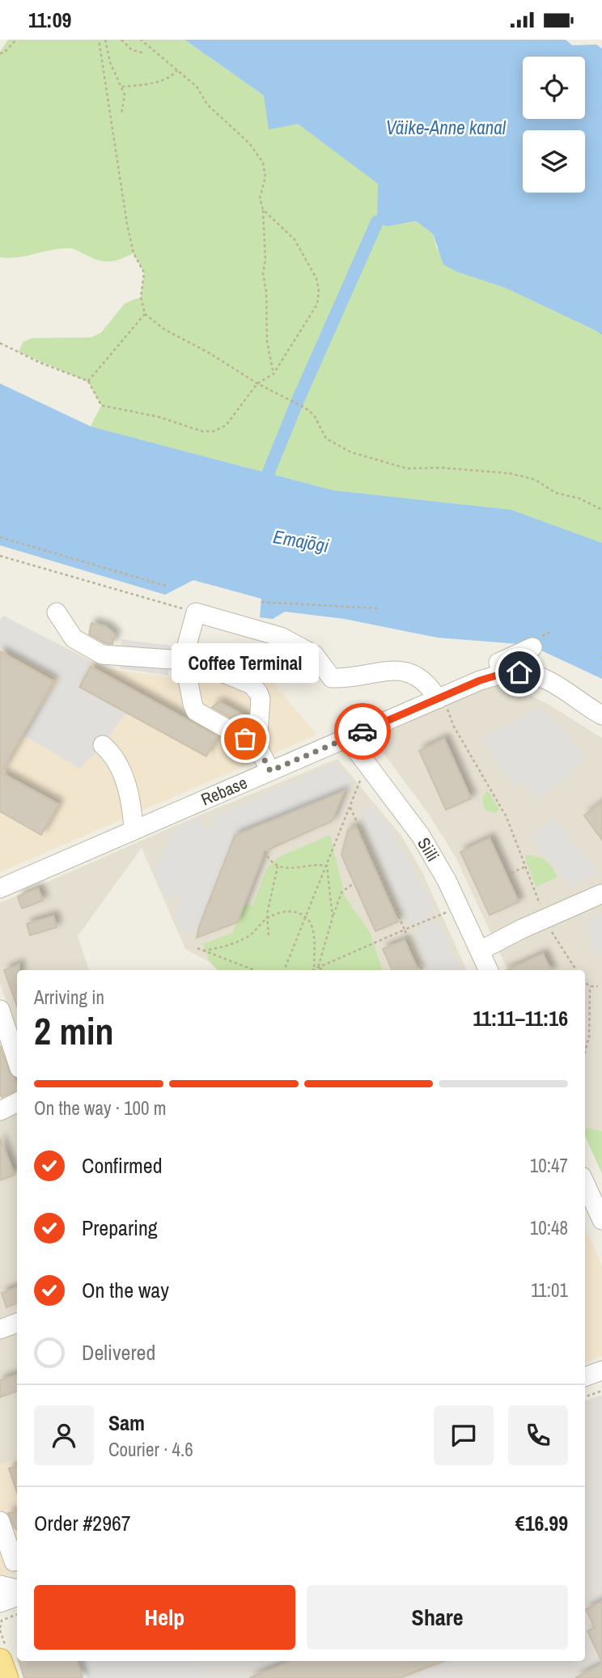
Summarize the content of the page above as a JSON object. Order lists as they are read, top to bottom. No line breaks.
{"streets":{"street":["Rebase","Siili"]},"crossings":[["Rebase","Siili"]],"water":["Väike-Anne kanal","Emajõgi"],"places":["Coffee Terminal"],"page":{"status":"11:09","bubble":"Coffee Terminal","heading":["2 min","Arriving in","11:11–11:16"],"panel":["Sam","Courier · 4.6","Order #2967","€16.99"],"bar":"On the way · 100 m","list":[["Confirmed","10:47"],["Preparing","10:48"],["On the way","11:01"],"Delivered"],"buttons":["Help","Share"]}}
